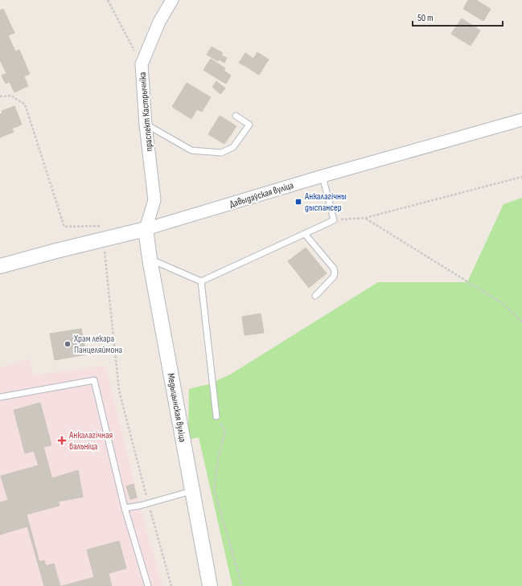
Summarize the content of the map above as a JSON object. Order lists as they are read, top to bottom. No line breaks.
{"streets":{"street":["праспект Кастрычніка","Давыдаўская вуліца","Медыцынская вуліца"]},"crossings":[["праспект Кастрычніка","Давыдаўская вуліца"],["праспект Кастрычніка","Медыцынская вуліца"],["Давыдаўская вуліца","Медыцынская вуліца"]],"places":{"transit":["Анкалагічны дыспансер"],"other":["Храм лекара Панцеляймона"],"health":["Анкалагічная бальніца"]},"scale_bar":"50 m"}
